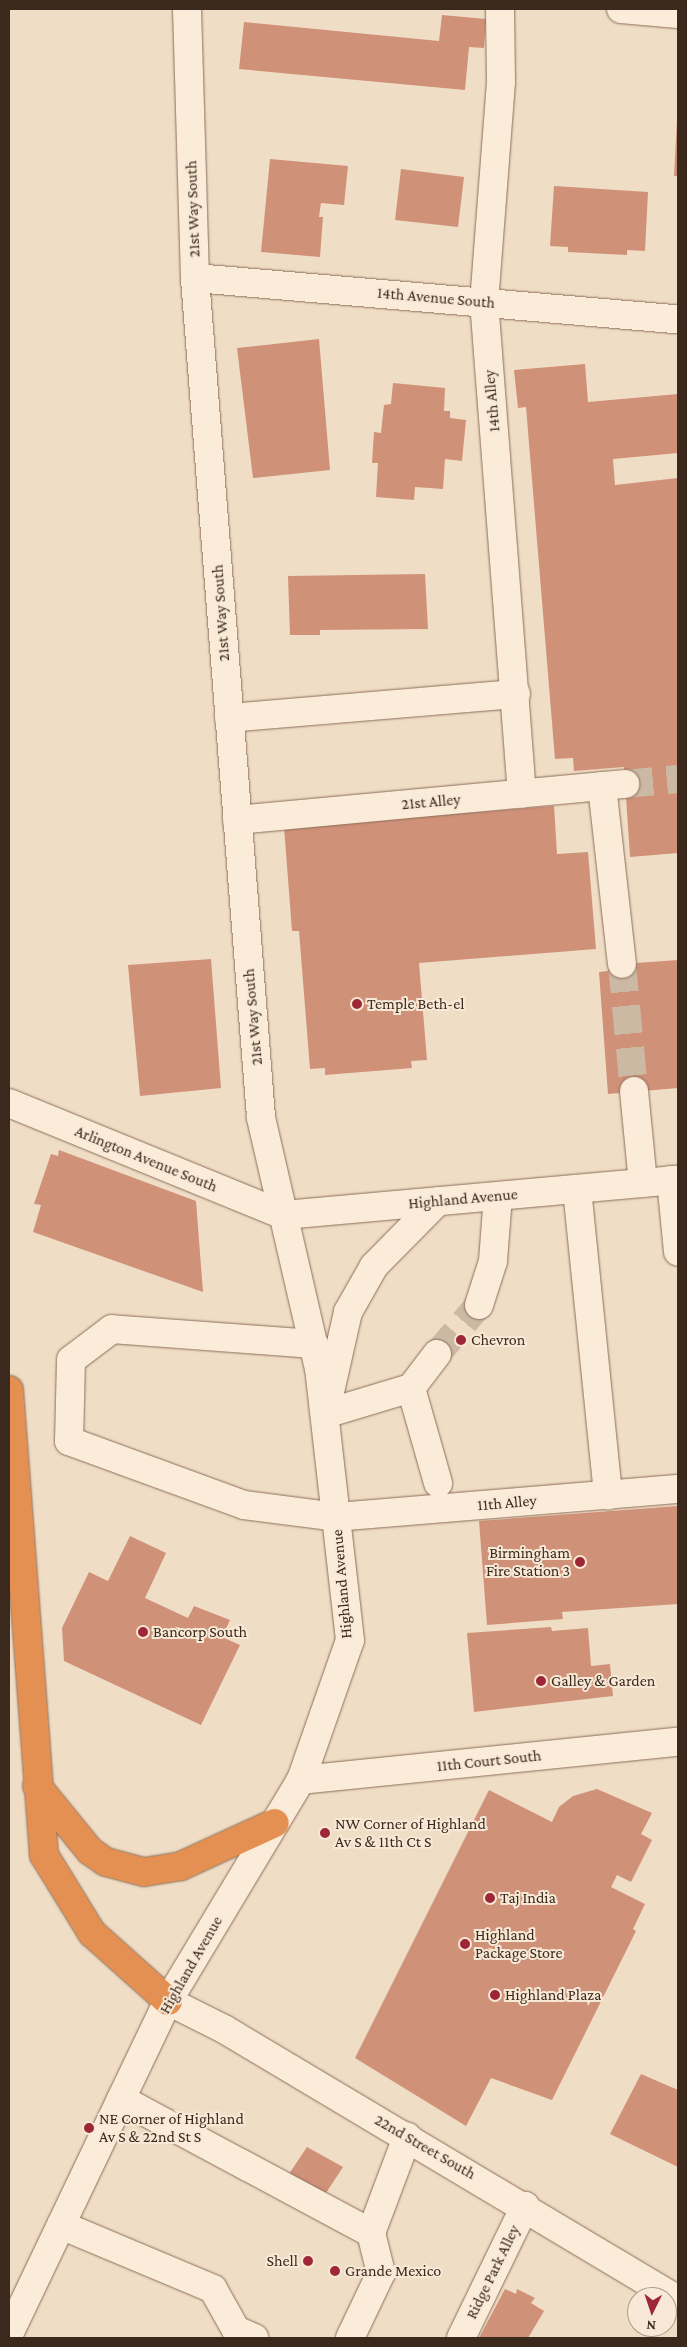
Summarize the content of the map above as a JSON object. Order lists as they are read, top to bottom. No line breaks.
{"streets":{"street":["21st Way South","14th Avenue South","14th Alley","21st Alley","Arlington Avenue South","Highland Avenue","11th Alley","11th Court South","22nd Street South","Ridge Park Alley"]},"crossings":[["21st Way South","14th Avenue South"],["21st Way South","21st Alley"],["21st Way South","Arlington Avenue South"],["21st Way South","Highland Avenue"],["14th Avenue South","14th Alley"],["14th Alley","21st Alley"],["Arlington Avenue South","Highland Avenue"],["Highland Avenue","11th Alley"],["Highland Avenue","11th Court South"],["Highland Avenue","22nd Street South"],["22nd Street South","Ridge Park Alley"]],"places":["Temple Beth-el","Chevron","Birmingham Fire Station 3","Bancorp South","Galley & Garden","NW Corner of Highland Av S & 11th Ct S","Taj India","Highland Package Store","Highland Plaza","NE Corner of Highland Av S & 22nd St S","Shell","Grande Mexico"],"north":"bottom"}
